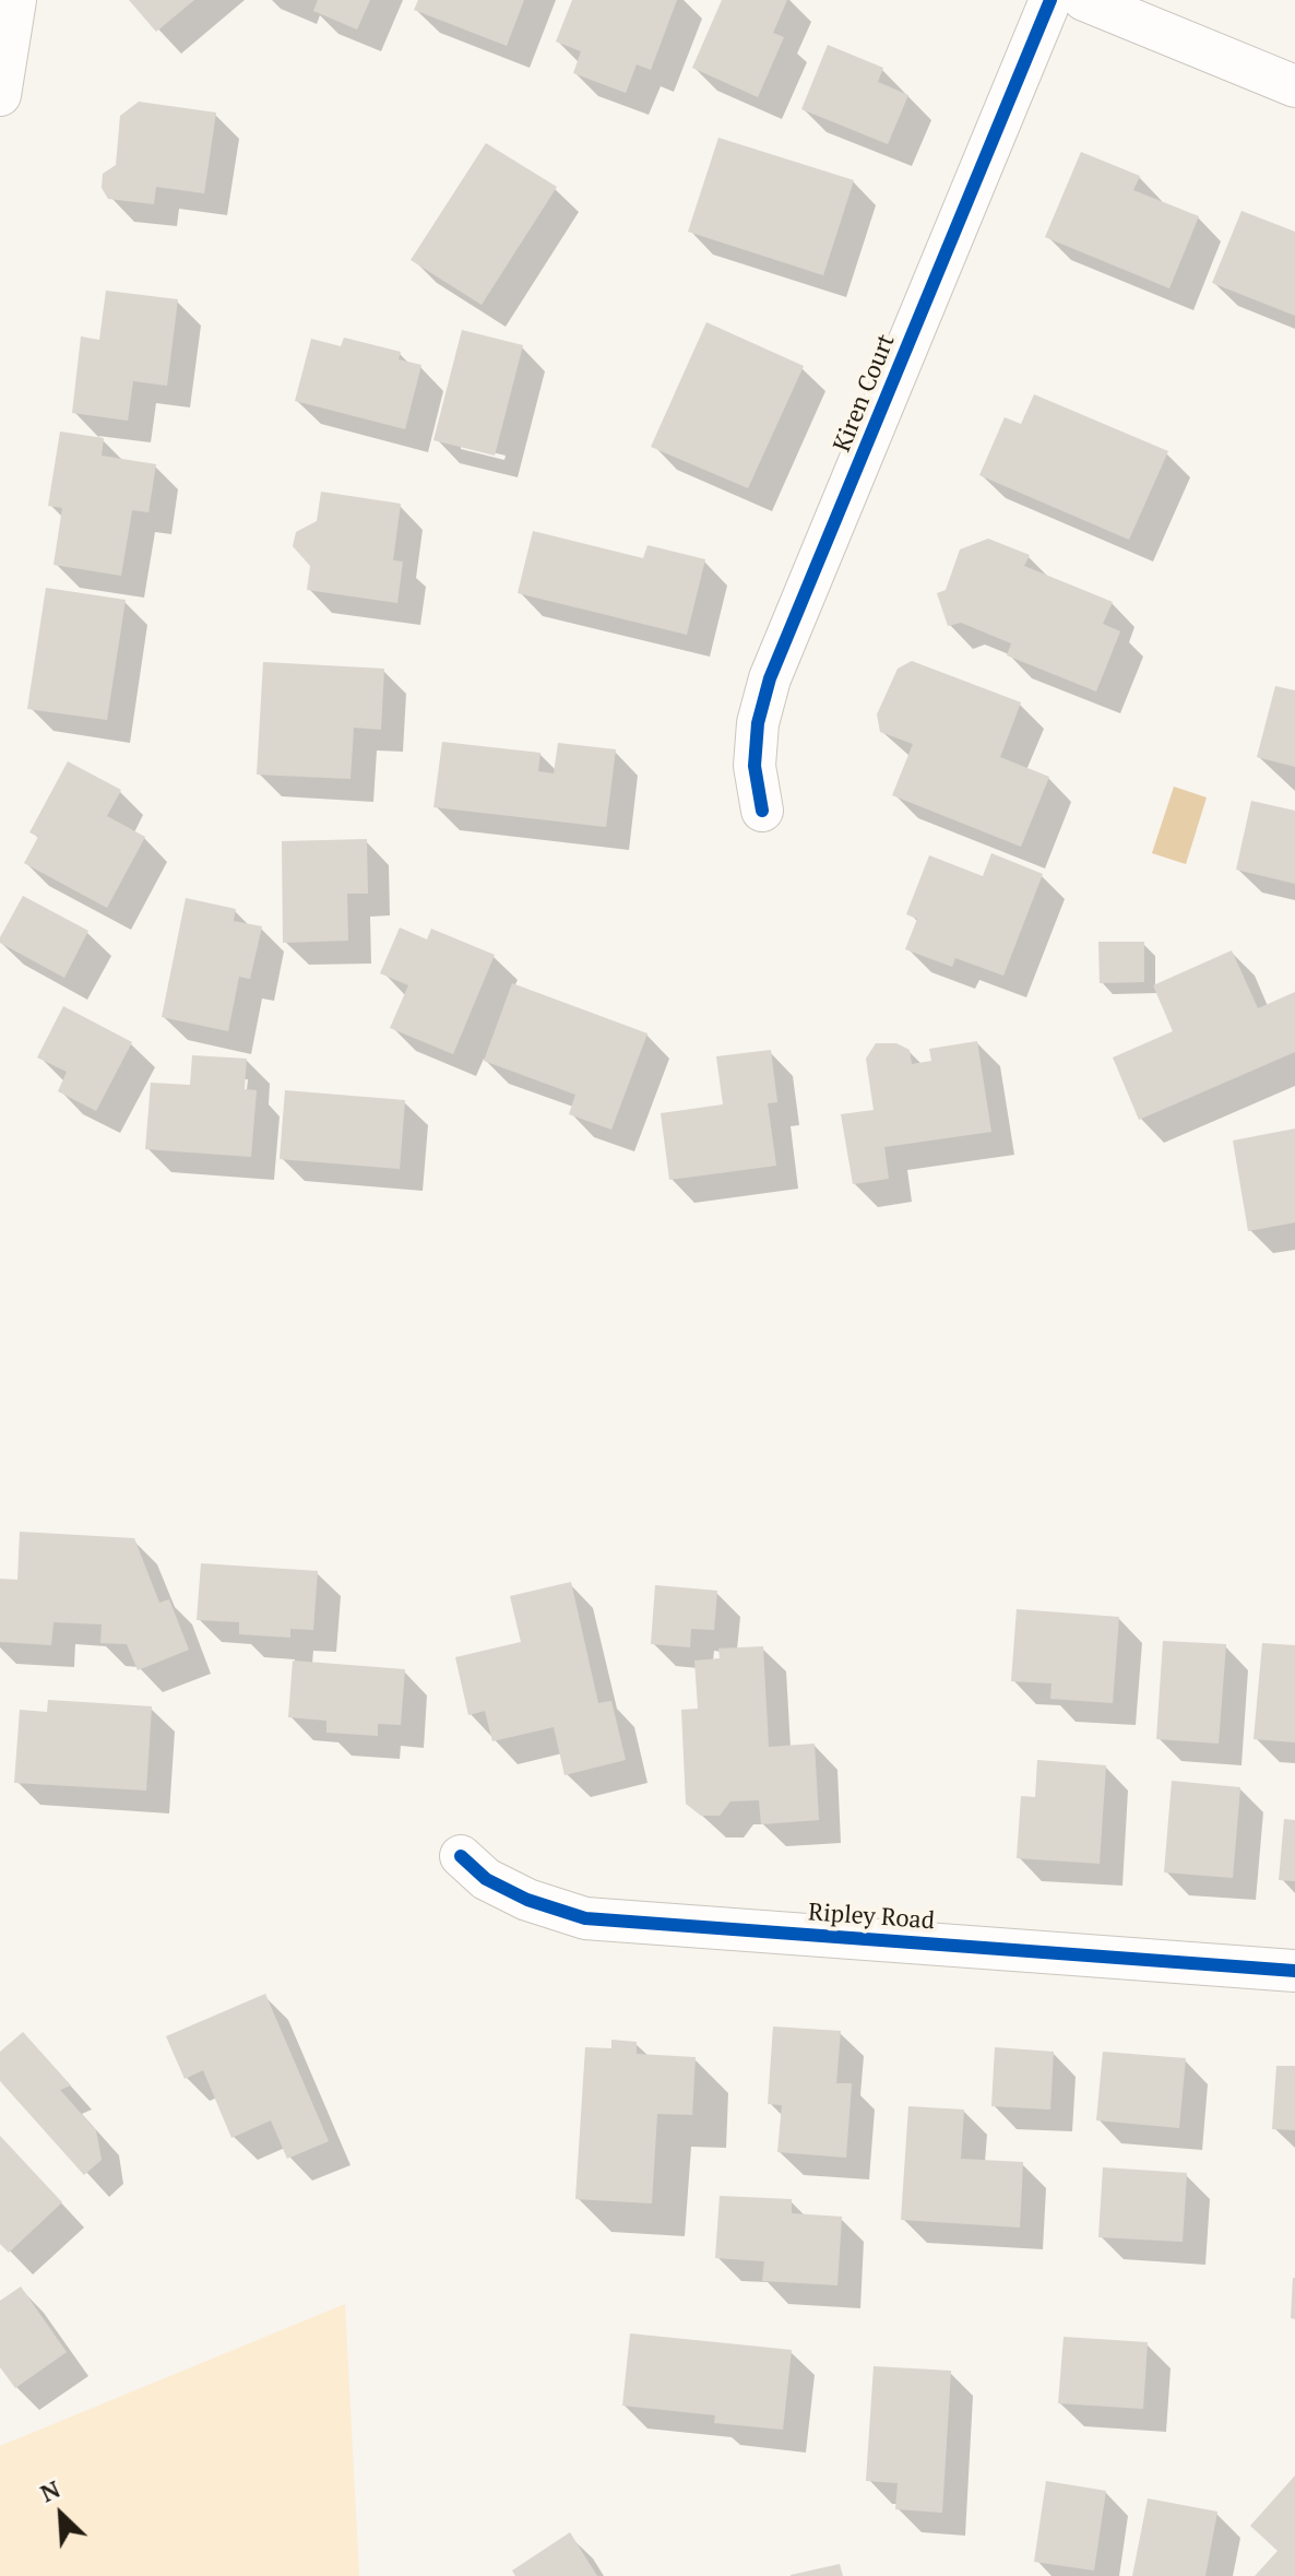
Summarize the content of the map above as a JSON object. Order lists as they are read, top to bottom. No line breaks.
{"streets":{"street":["Kiren Court","Ripley Road"]},"north":"top left"}
